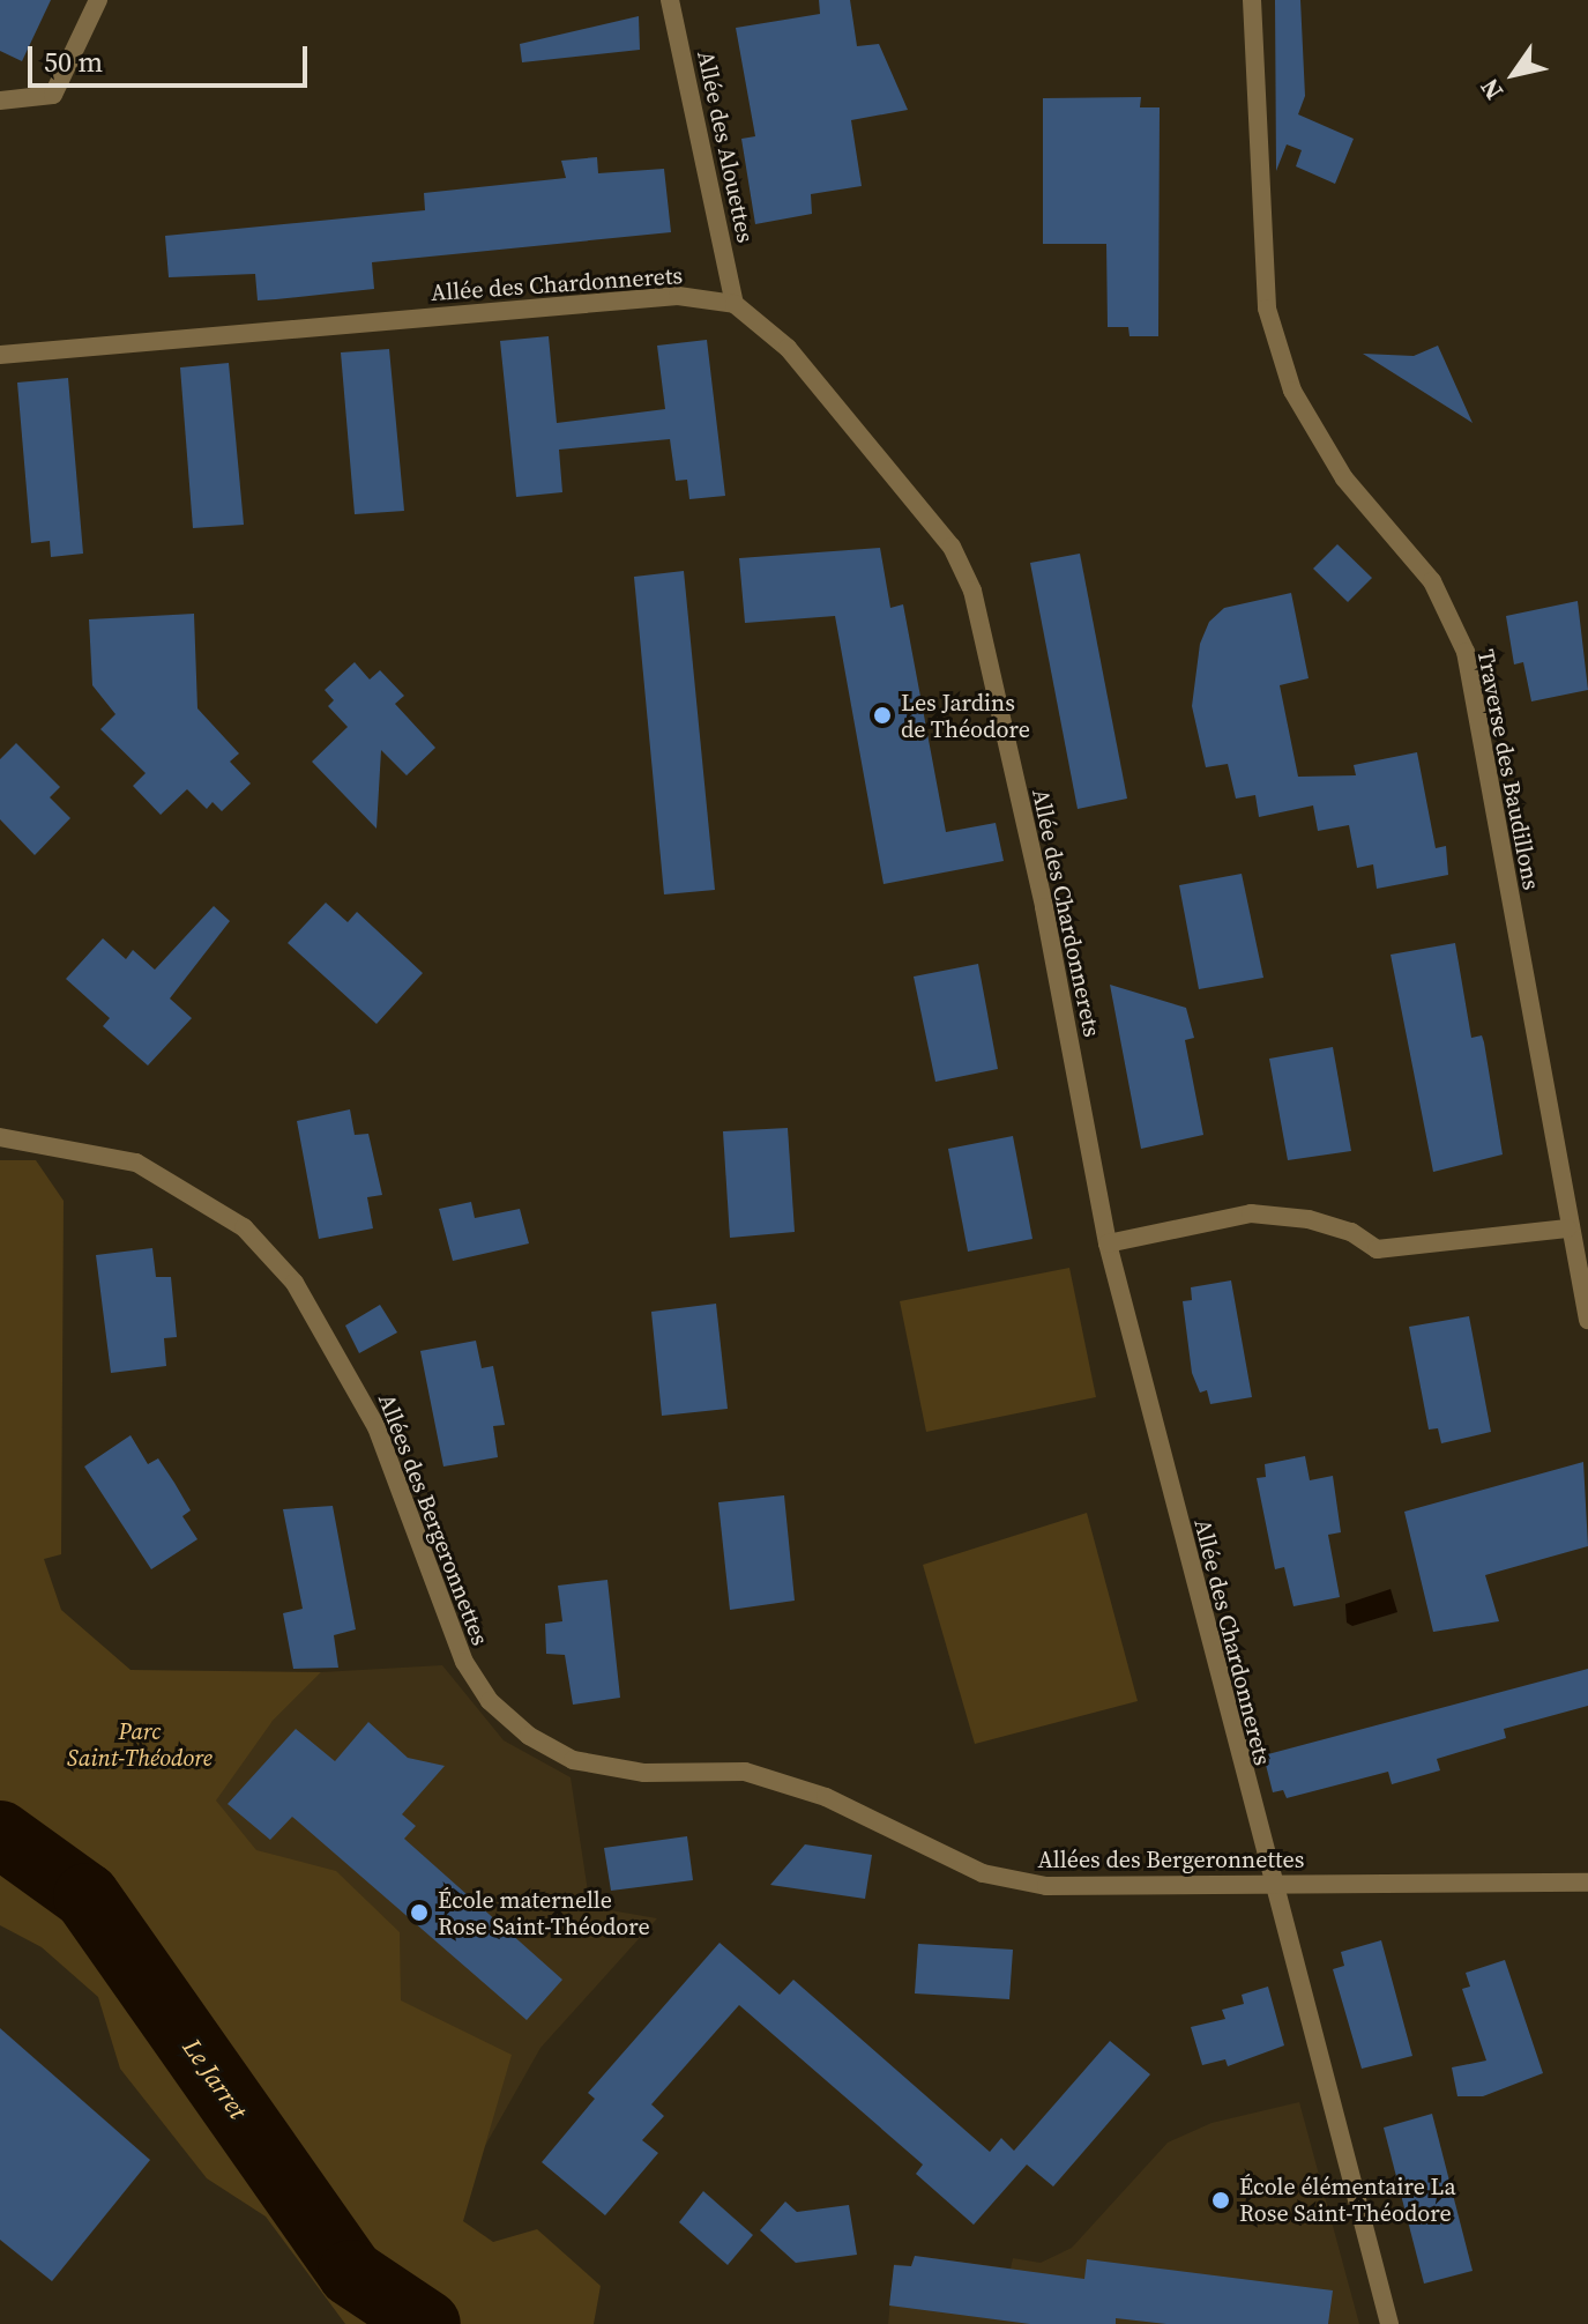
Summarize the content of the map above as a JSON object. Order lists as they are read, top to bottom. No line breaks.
{"streets":{"street":["Allée des Alouettes","Allée des Chardonnerets","Traverse des Baudillons","Allées des Bergeronnettes"]},"crossings":[["Allée des Alouettes","Allée des Chardonnerets"],["Allée des Chardonnerets","Allées des Bergeronnettes"]],"water":["Le Jarret"],"parks":["Parc Saint-Théodore"],"places":["Les Jardins de Théodore","École maternelle Rose Saint-Théodore","École élémentaire La Rose Saint-Théodore"],"scale_bar":"50 m","north":"bottom left"}
